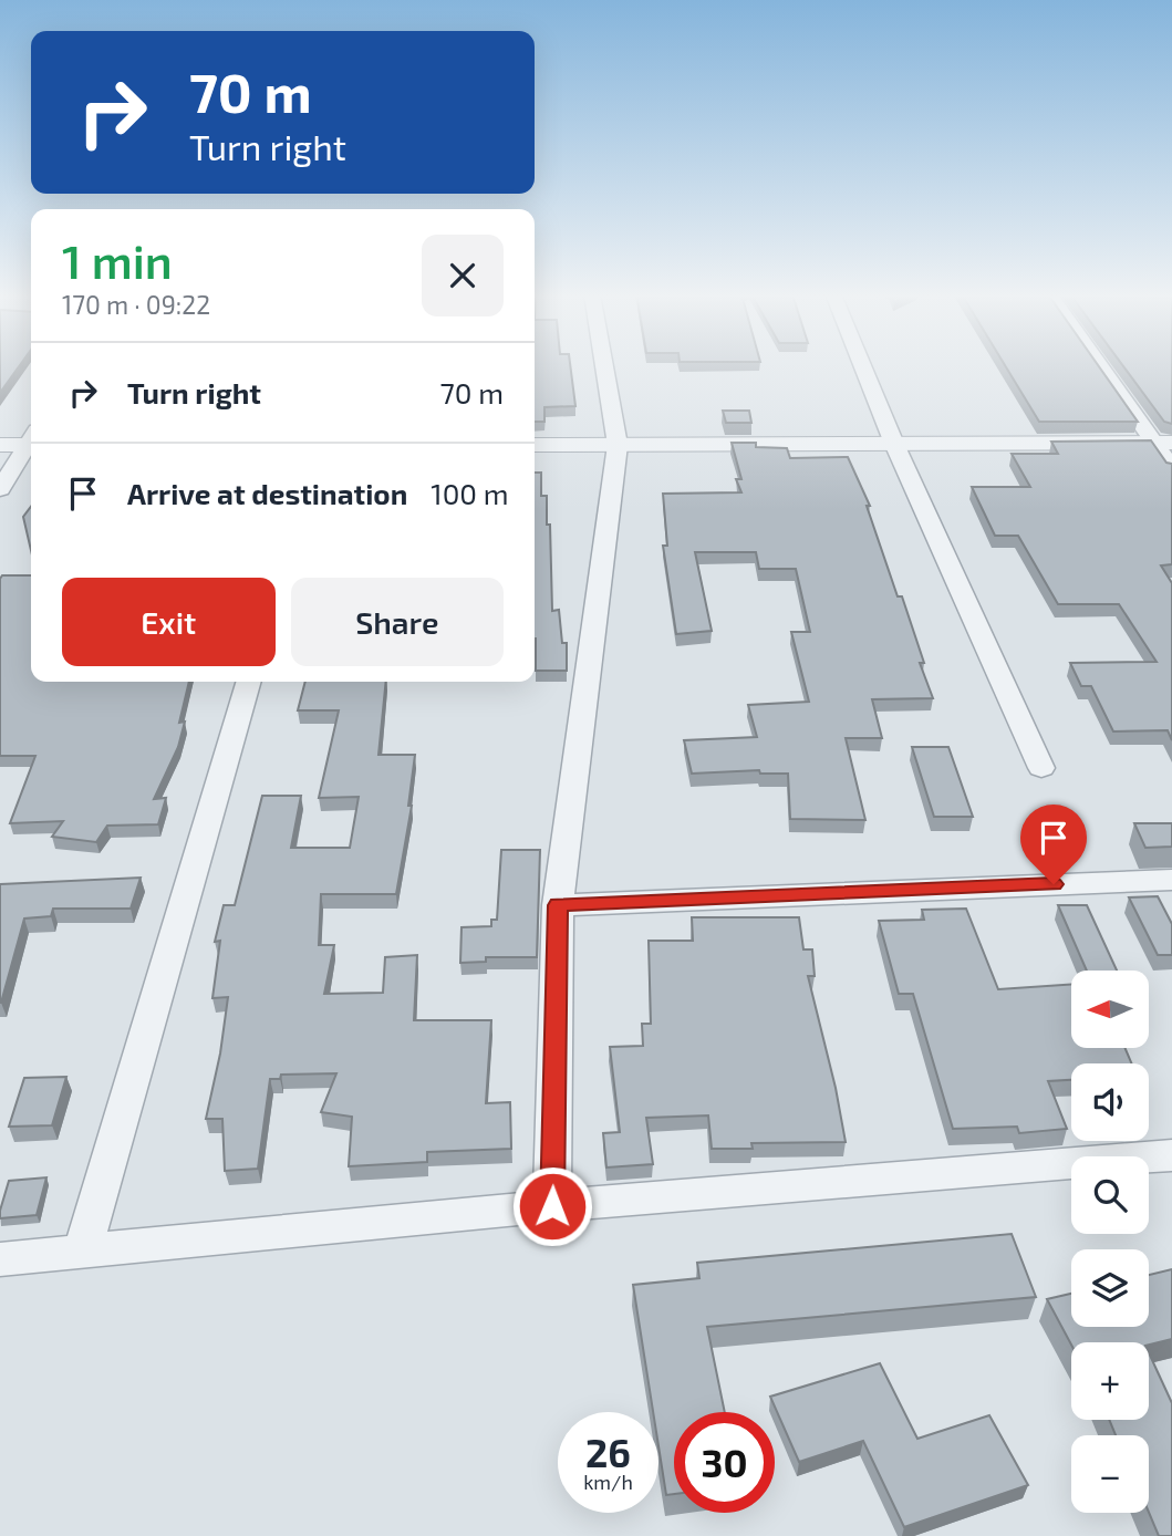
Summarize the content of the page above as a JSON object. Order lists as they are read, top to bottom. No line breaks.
{"north":"left","page":{"turn":["70 m","Turn right"],"heading":["1 min","170 m · 09:22"],"list":[{"name":"Turn right","value":"70 m"},{"name":"Arrive at destination","value":"100 m"}],"buttons":["Exit","Share"],"map_buttons":["+","−"],"speed":"26 km/h","limit":"30"}}
